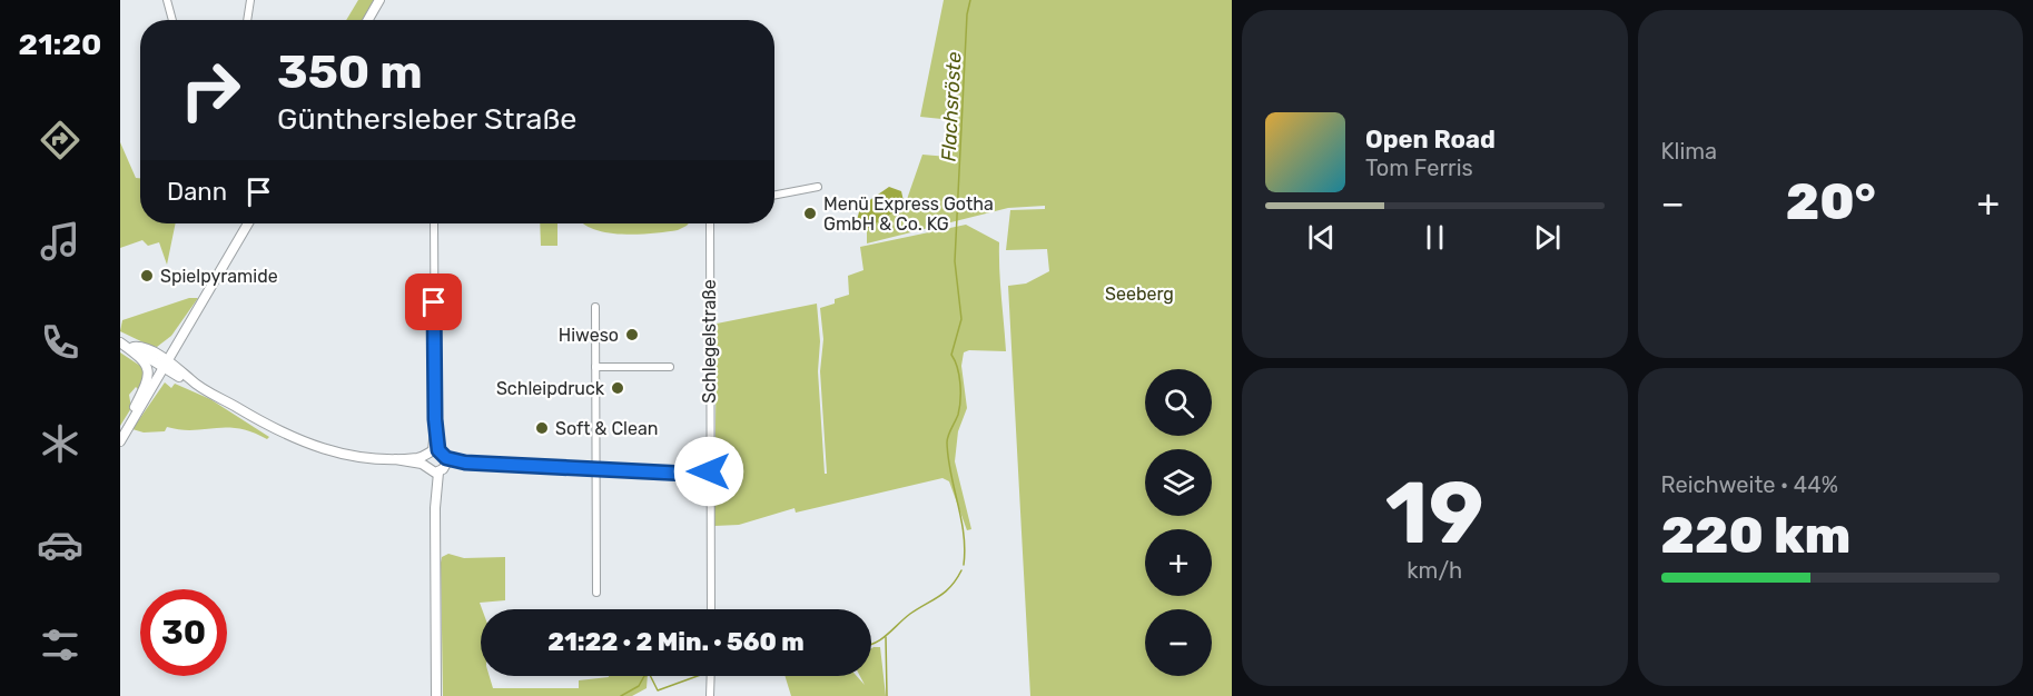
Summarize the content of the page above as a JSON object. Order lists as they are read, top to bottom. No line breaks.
{"streets":{"street":["Schlegelstraße"]},"water":["Flachsröste"],"parks":["Seeberg"],"places":["Menü Express Gotha GmbH & Co. KG","Spielpyramide","Hiweso","Schleipdruck","Soft & Clean"],"page":{"tabs":"21:20","tile":["Klima",["19","km/h"],["Reichweite · 44%","220 km"]],"turn":["350 m","Günthersleber Straße"],"song":["Open Road","Tom Ferris"],"then":"Dann","heat":["−","20°","+"],"map_buttons":["+","−"],"limit":"30","trip":"21:22 · 2 Min. · 560 m"}}
